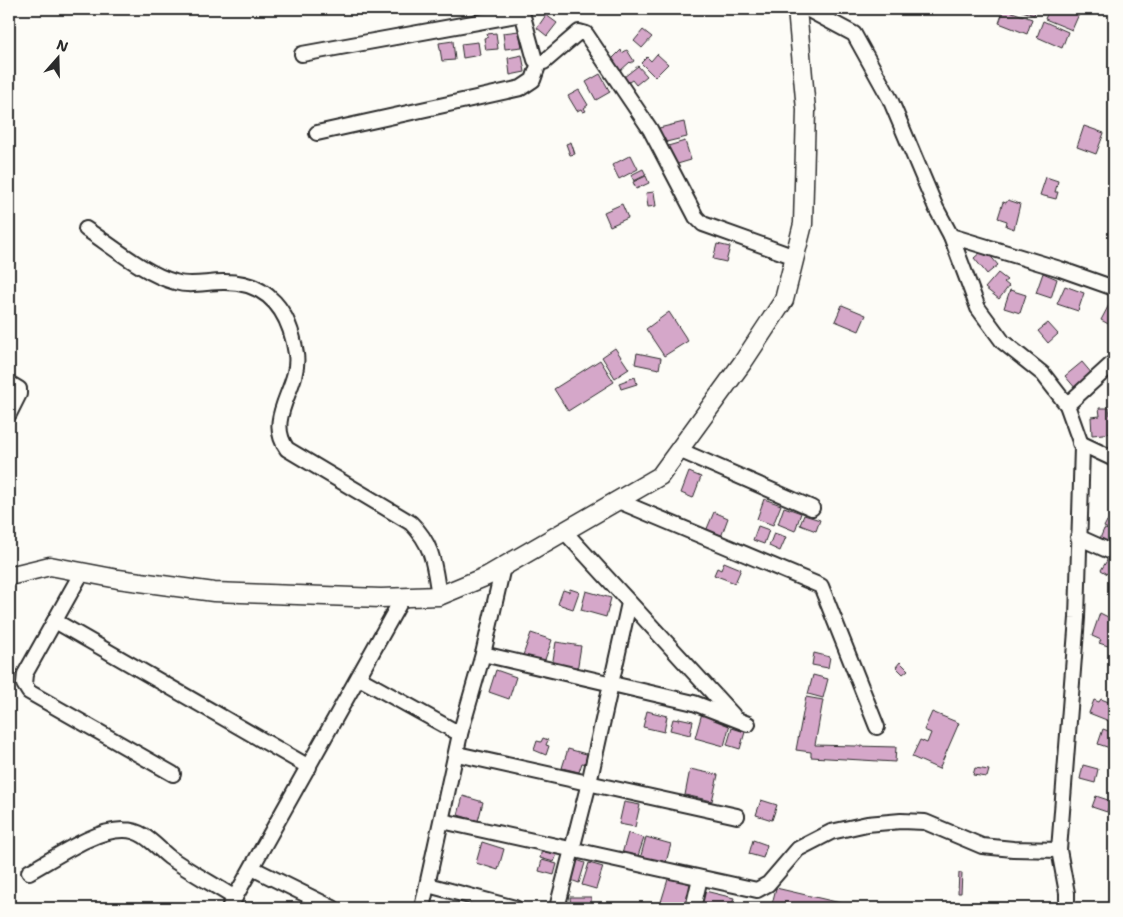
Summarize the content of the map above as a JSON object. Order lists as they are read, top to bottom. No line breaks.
{"north":"top"}
